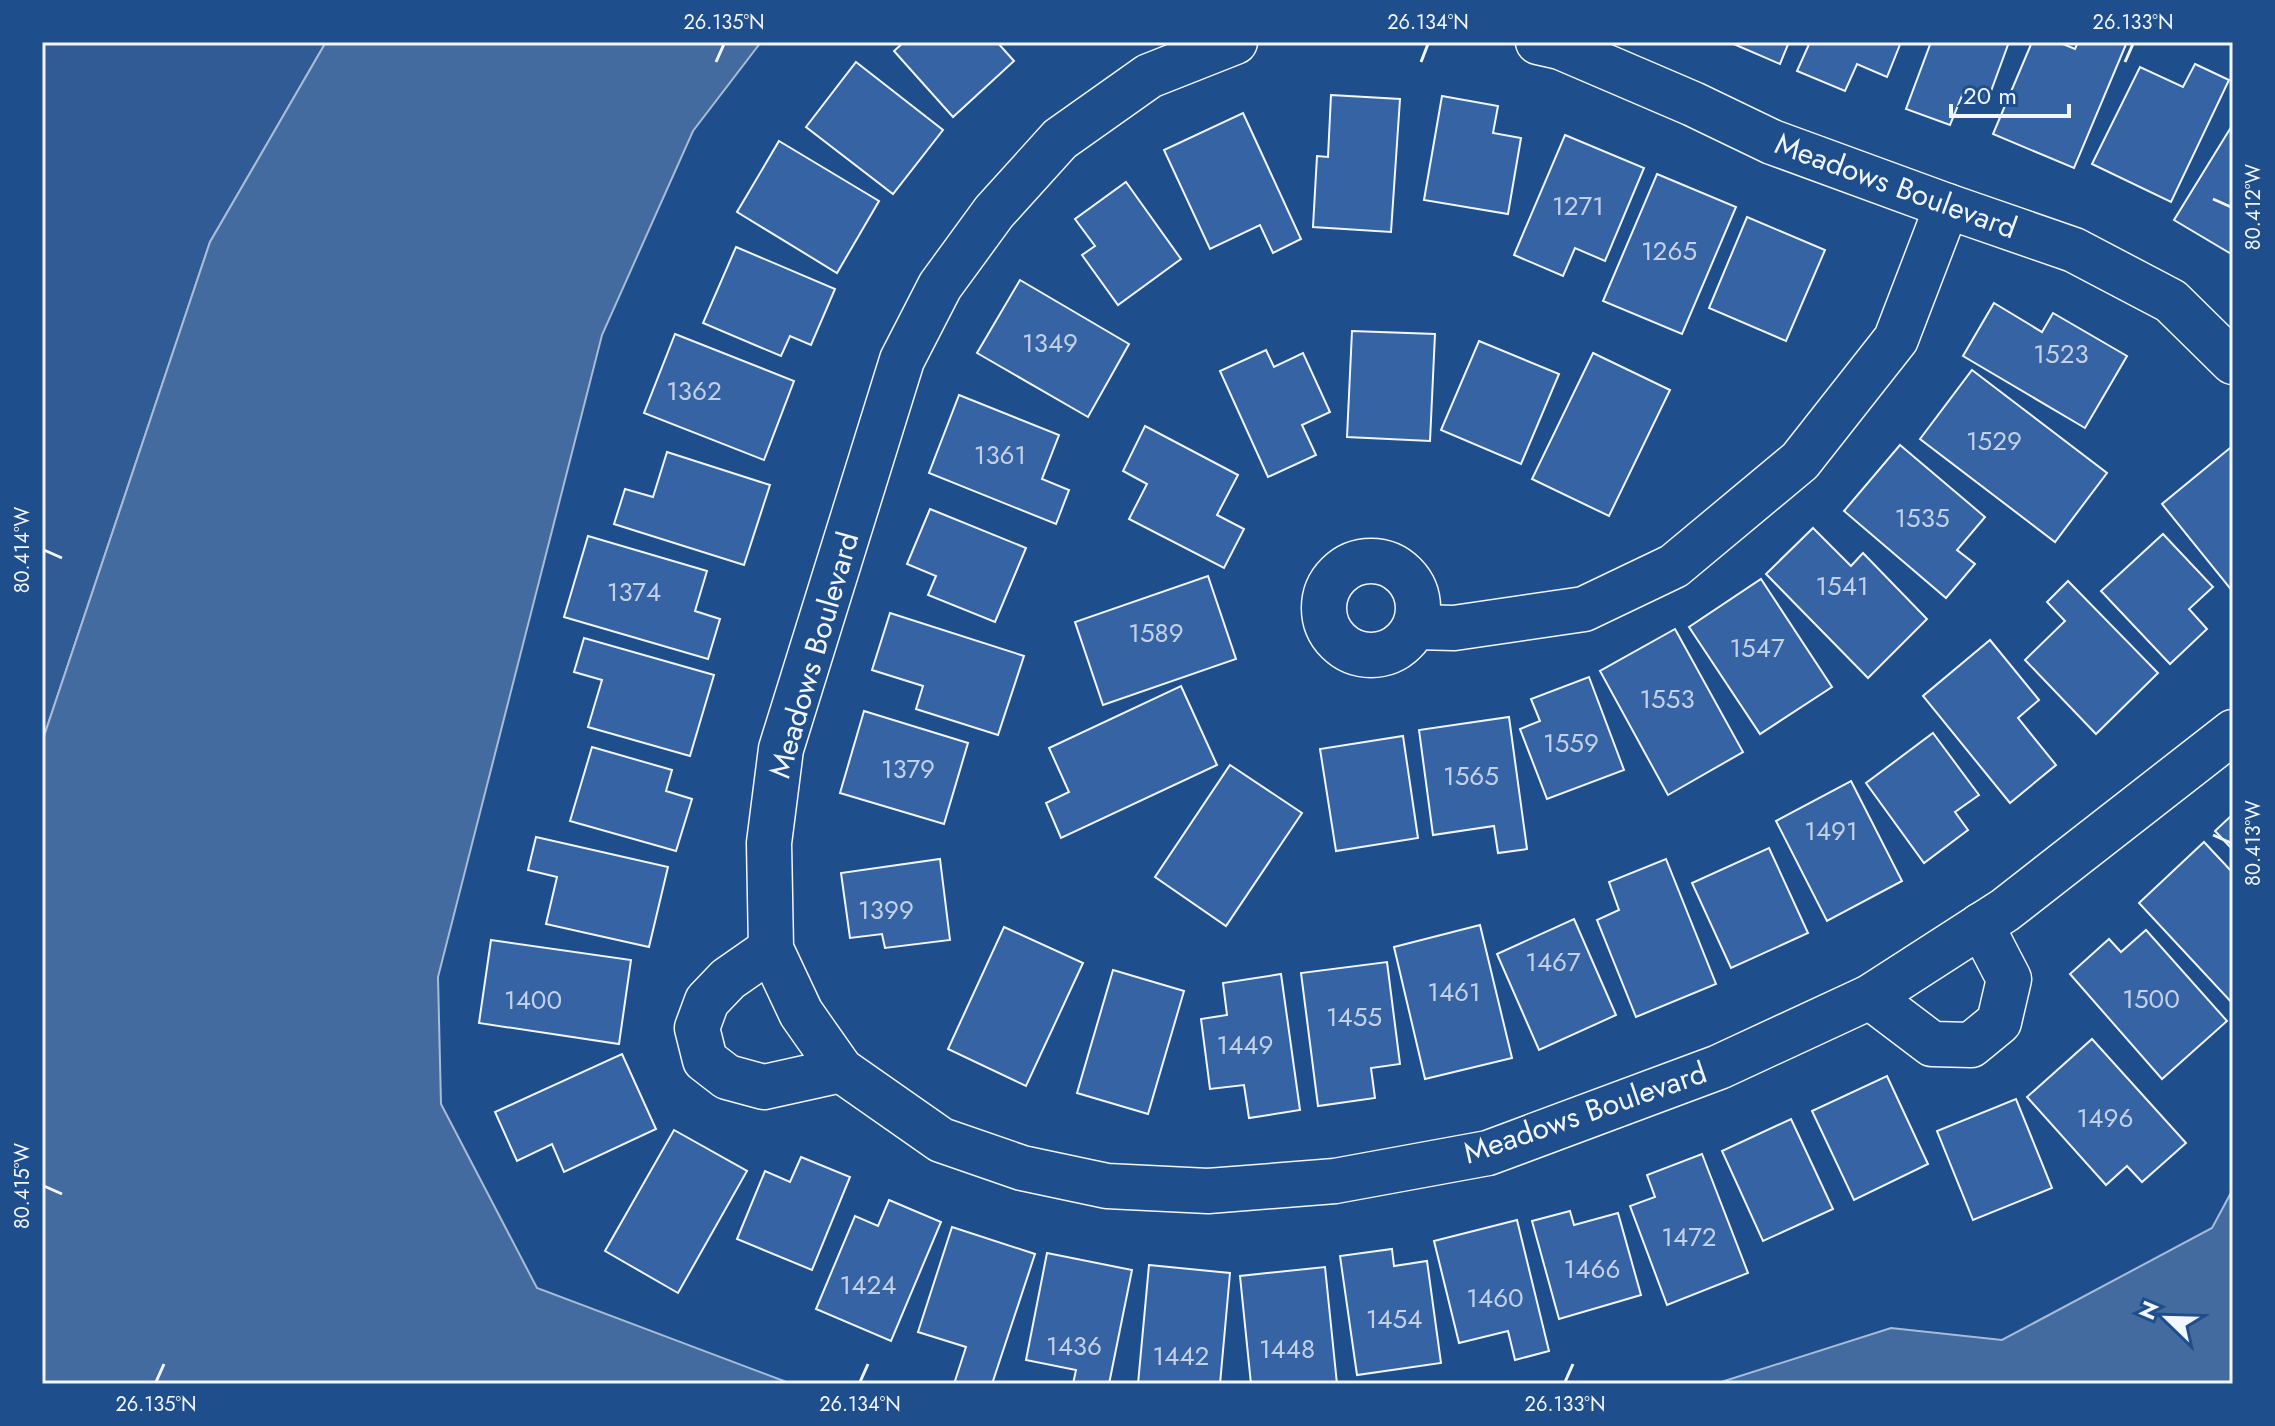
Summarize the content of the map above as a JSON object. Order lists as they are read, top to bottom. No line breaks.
{"streets":{"street":["Meadows Boulevard"]},"house_numbers":["1271","1265","1349","1523","1362","1529","1361","1535","1541","1374","1589","1547","1553","1559","1379","1565","1491","1399","1467","1461","1500","1400","1455","1449","1496","1472","1466","1424","1460","1454","1436","1448","1442"],"scale_bar":"20 m","north":"top left","coordinates":["26.135°N","26.134°N","26.133°N","80.412°W","80.414°W","80.413°W","80.415°W"]}
